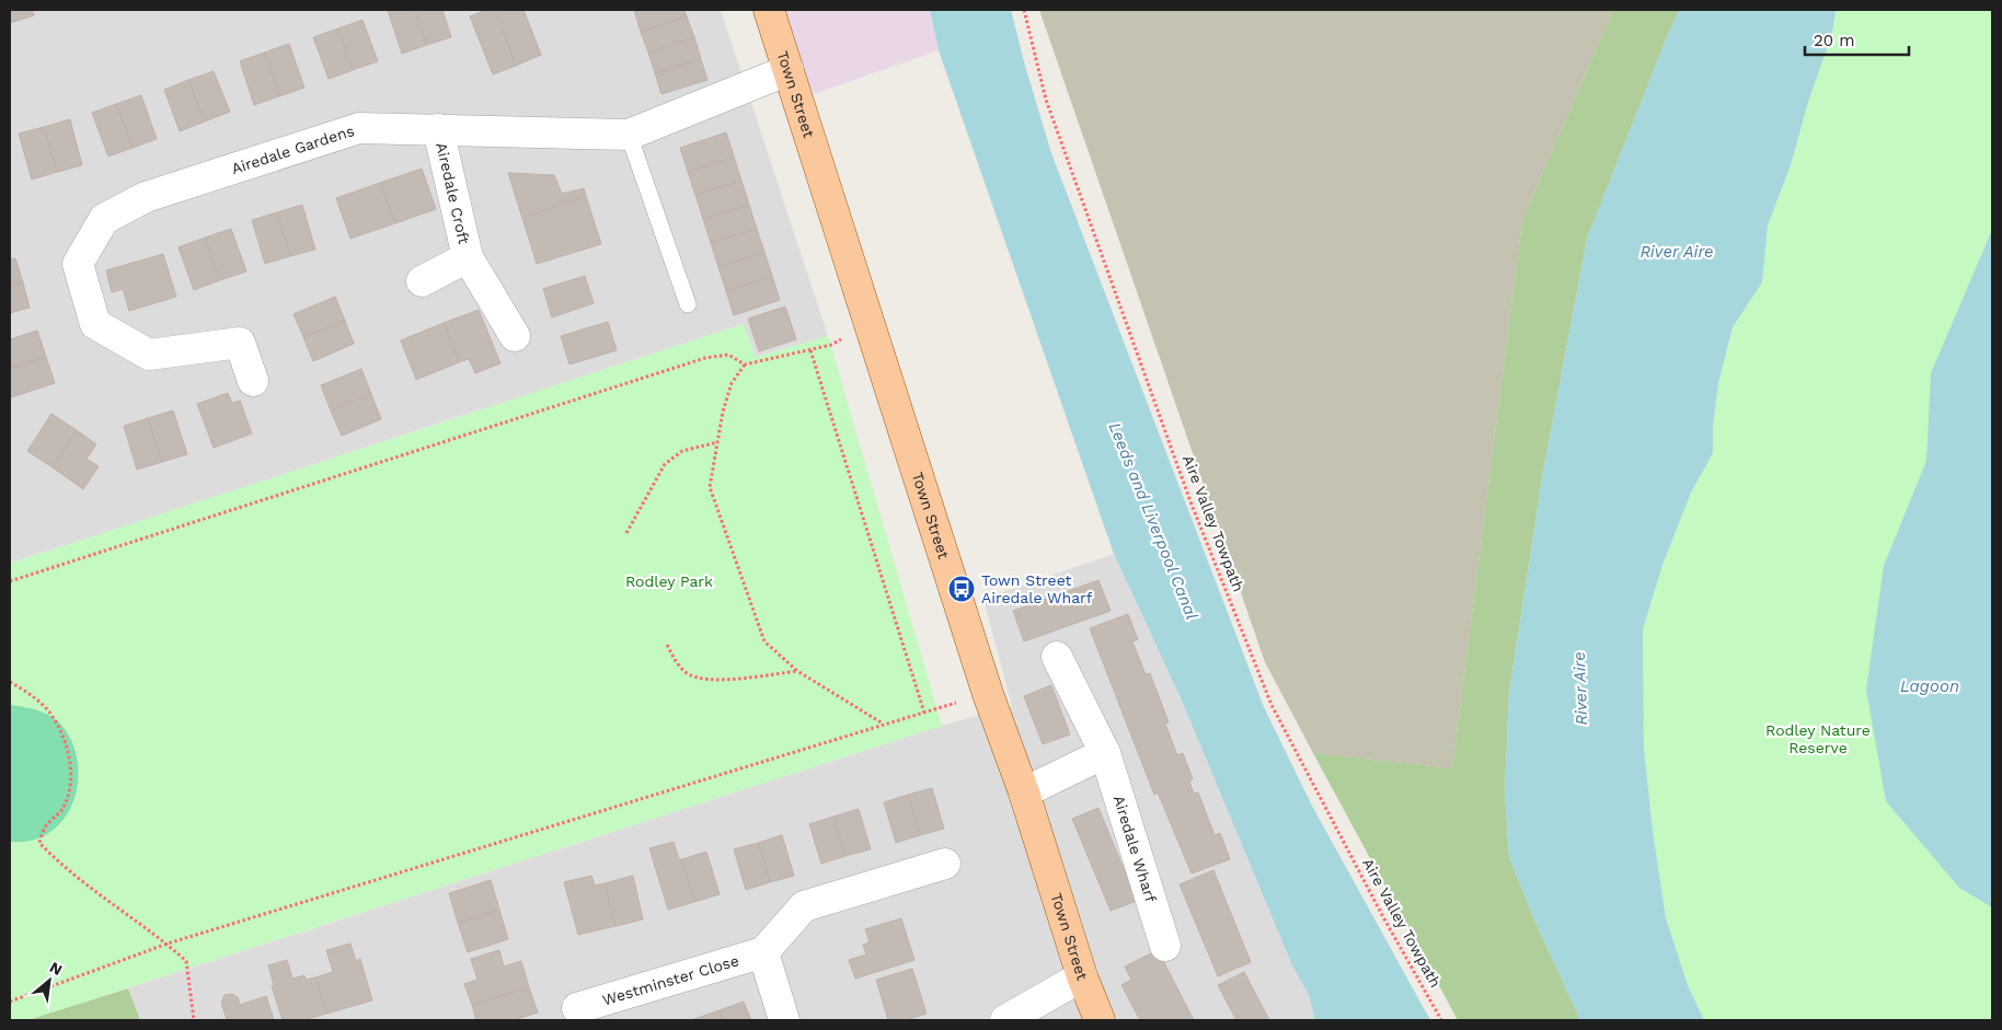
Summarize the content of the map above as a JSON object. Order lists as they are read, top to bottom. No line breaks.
{"streets":{"main road":["Town Street"],"street":["Airedale Gardens","Airedale Croft","Airedale Wharf","Westminster Close"],"path":["Aire Valley Towpath"]},"crossings":[["Town Street","Airedale Gardens"],["Airedale Gardens","Airedale Croft"]],"water":["River Aire","Leeds and Liverpool Canal","Lagoon"],"parks":["Rodley Park","Rodley Nature Reserve"],"places":{"bus stop":["Town Street Airedale Wharf"]},"scale_bar":"20 m","north":"top right"}
